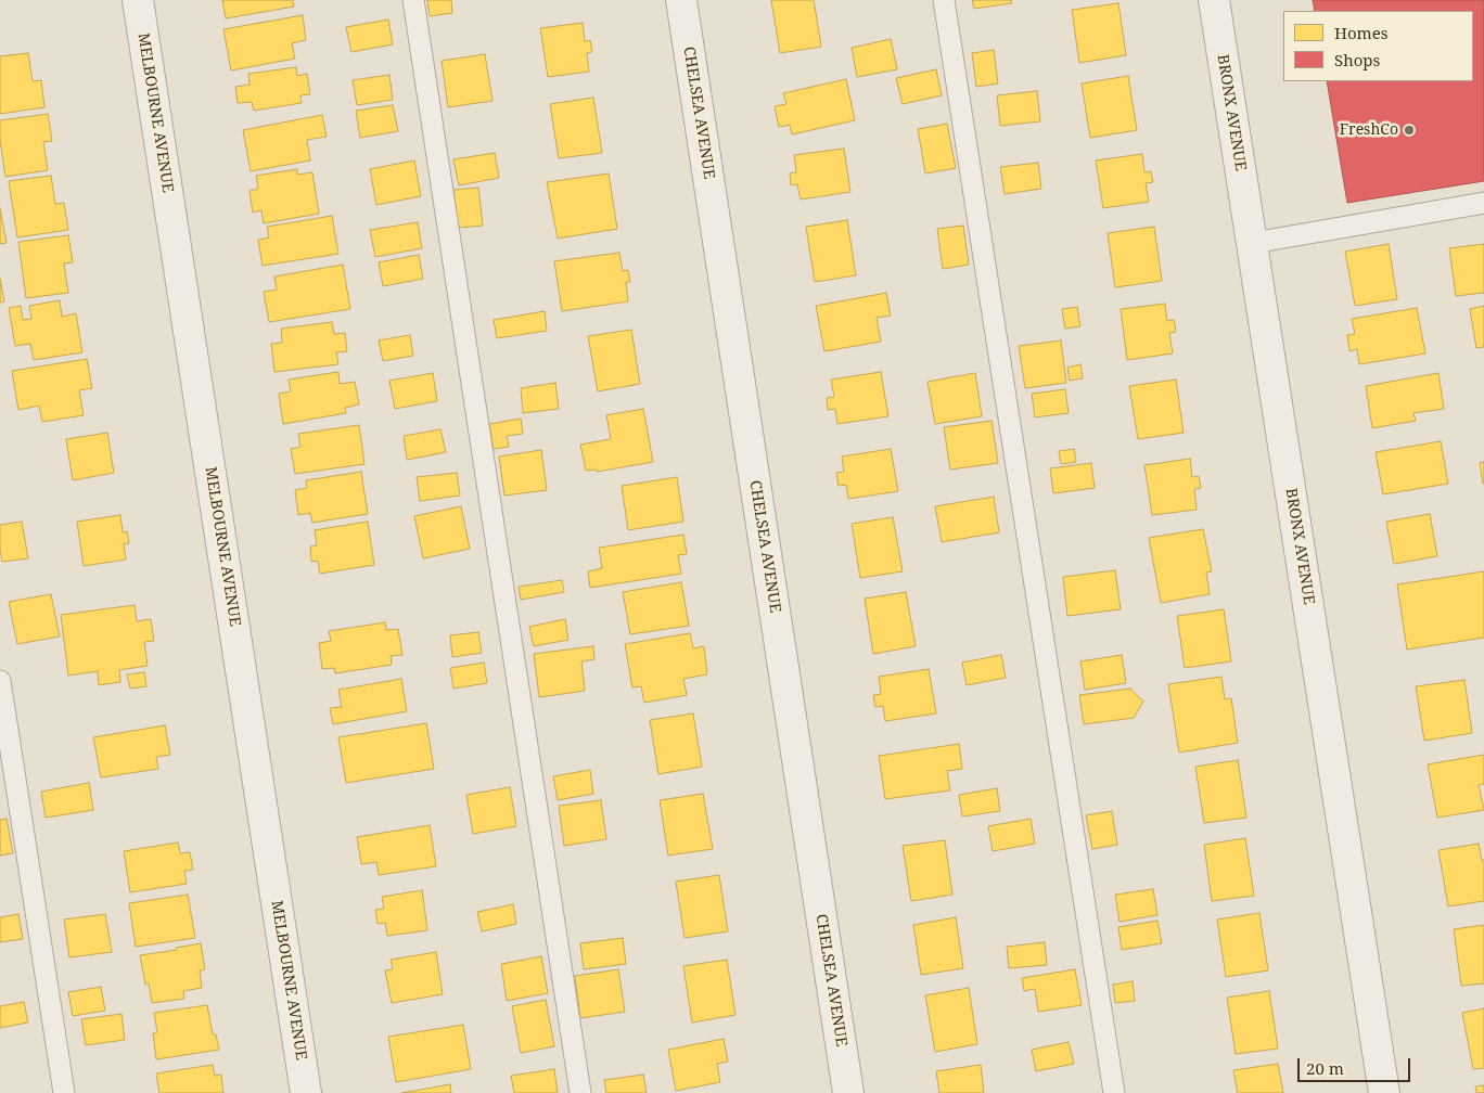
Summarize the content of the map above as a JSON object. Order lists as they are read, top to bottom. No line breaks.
{"streets":{"street":["MELBOURNE AVENUE","CHELSEA AVENUE","BRONX AVENUE"]},"places":["FreshCo"],"legend":["Homes","Shops"],"scale_bar":"20 m"}
